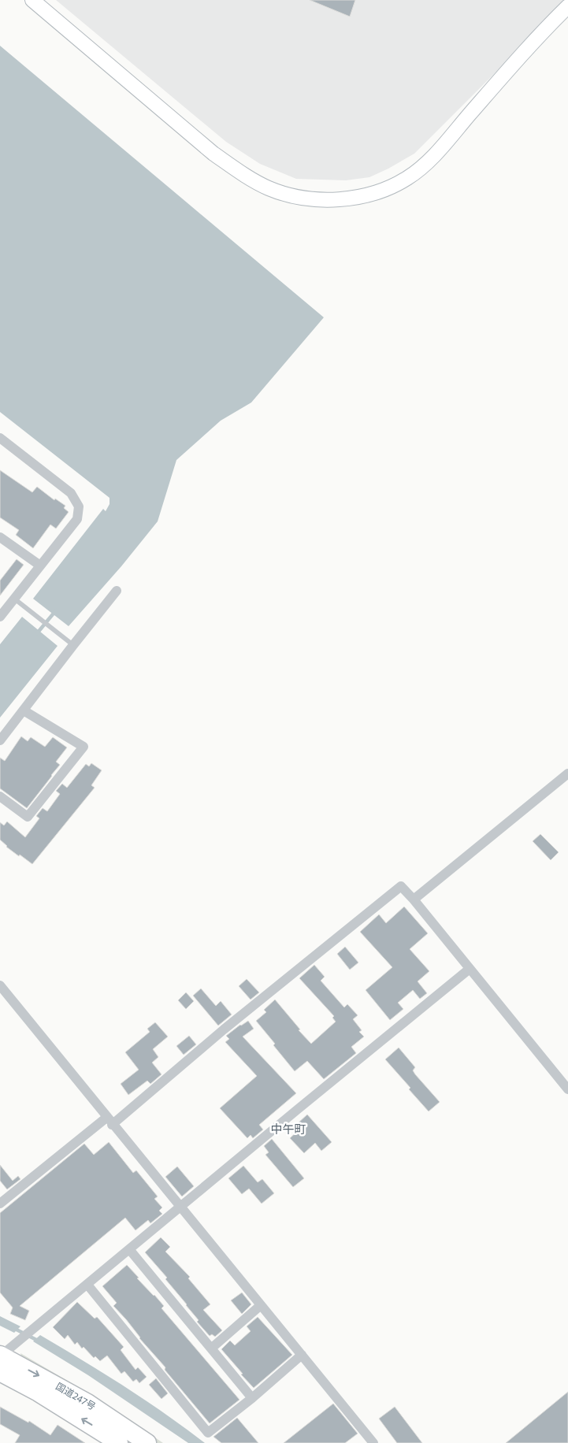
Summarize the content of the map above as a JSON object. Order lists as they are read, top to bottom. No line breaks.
{"streets":{"highway":["国道247号"]},"districts":["中午町"]}
